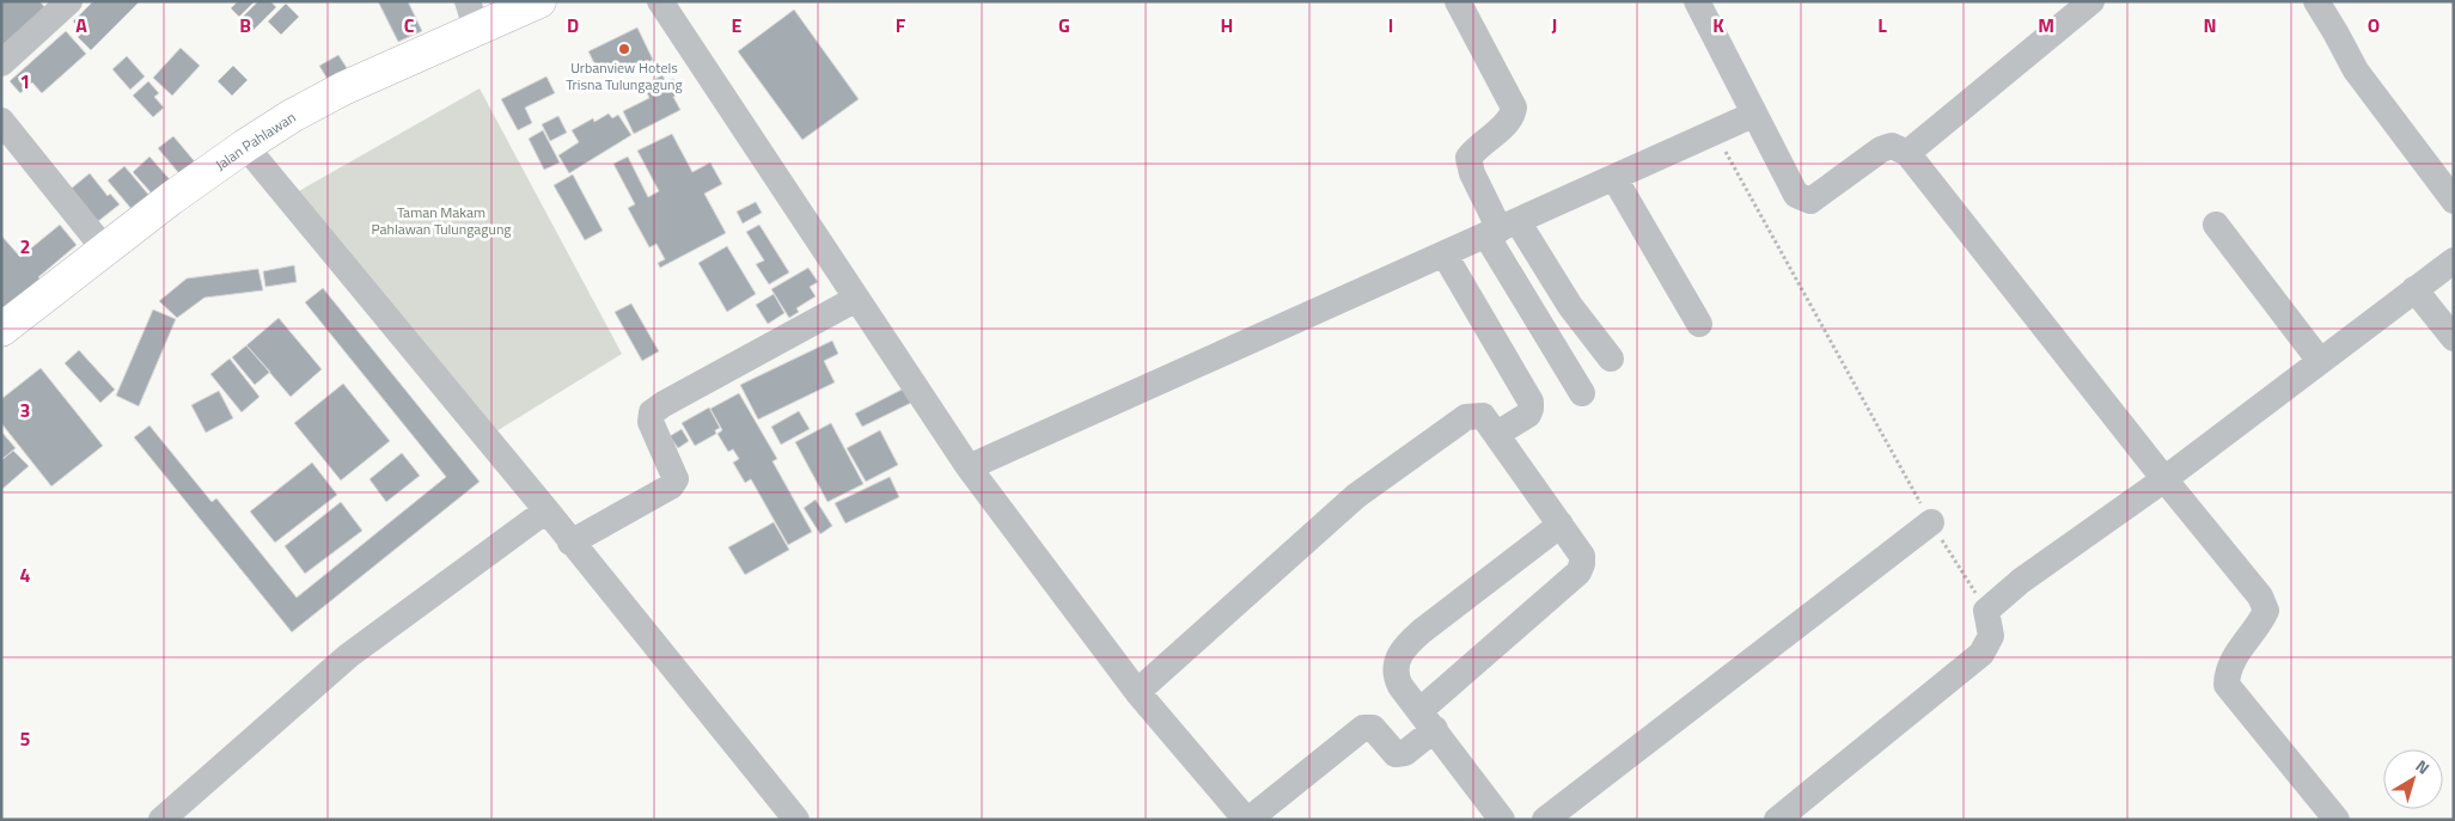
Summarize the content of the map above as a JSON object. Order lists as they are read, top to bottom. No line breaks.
{"streets":{"highway":["Jalan Pahlawan"]},"parks":["Taman Makam Pahlawan Tulungagung"],"places":["Urbanview Hotels Trisna Tulungagung"],"north":"top right","grid":{"columns":["A","B","C","D","E","F","G","H","I","J","K","L","M","N","O"],"rows":["1","2","3","4","5"]}}
